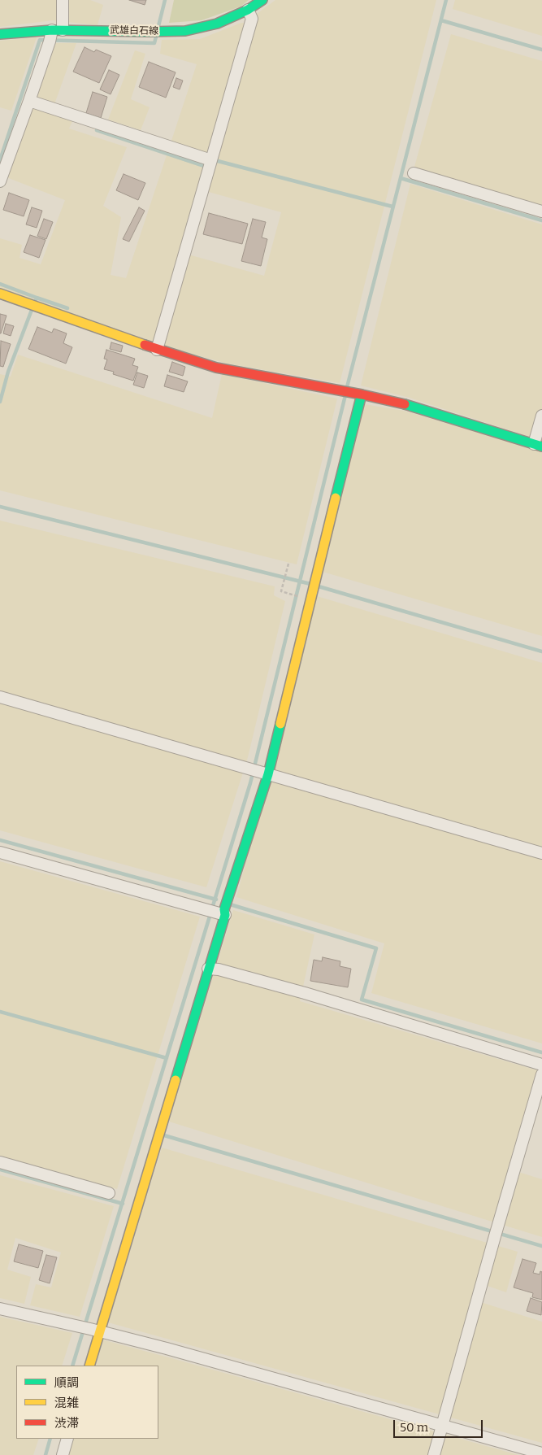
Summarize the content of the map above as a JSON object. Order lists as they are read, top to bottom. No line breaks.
{"streets":{"street":["武雄白石線"]},"legend":["順調","混雑","渋滞"],"scale_bar":"50 m"}
